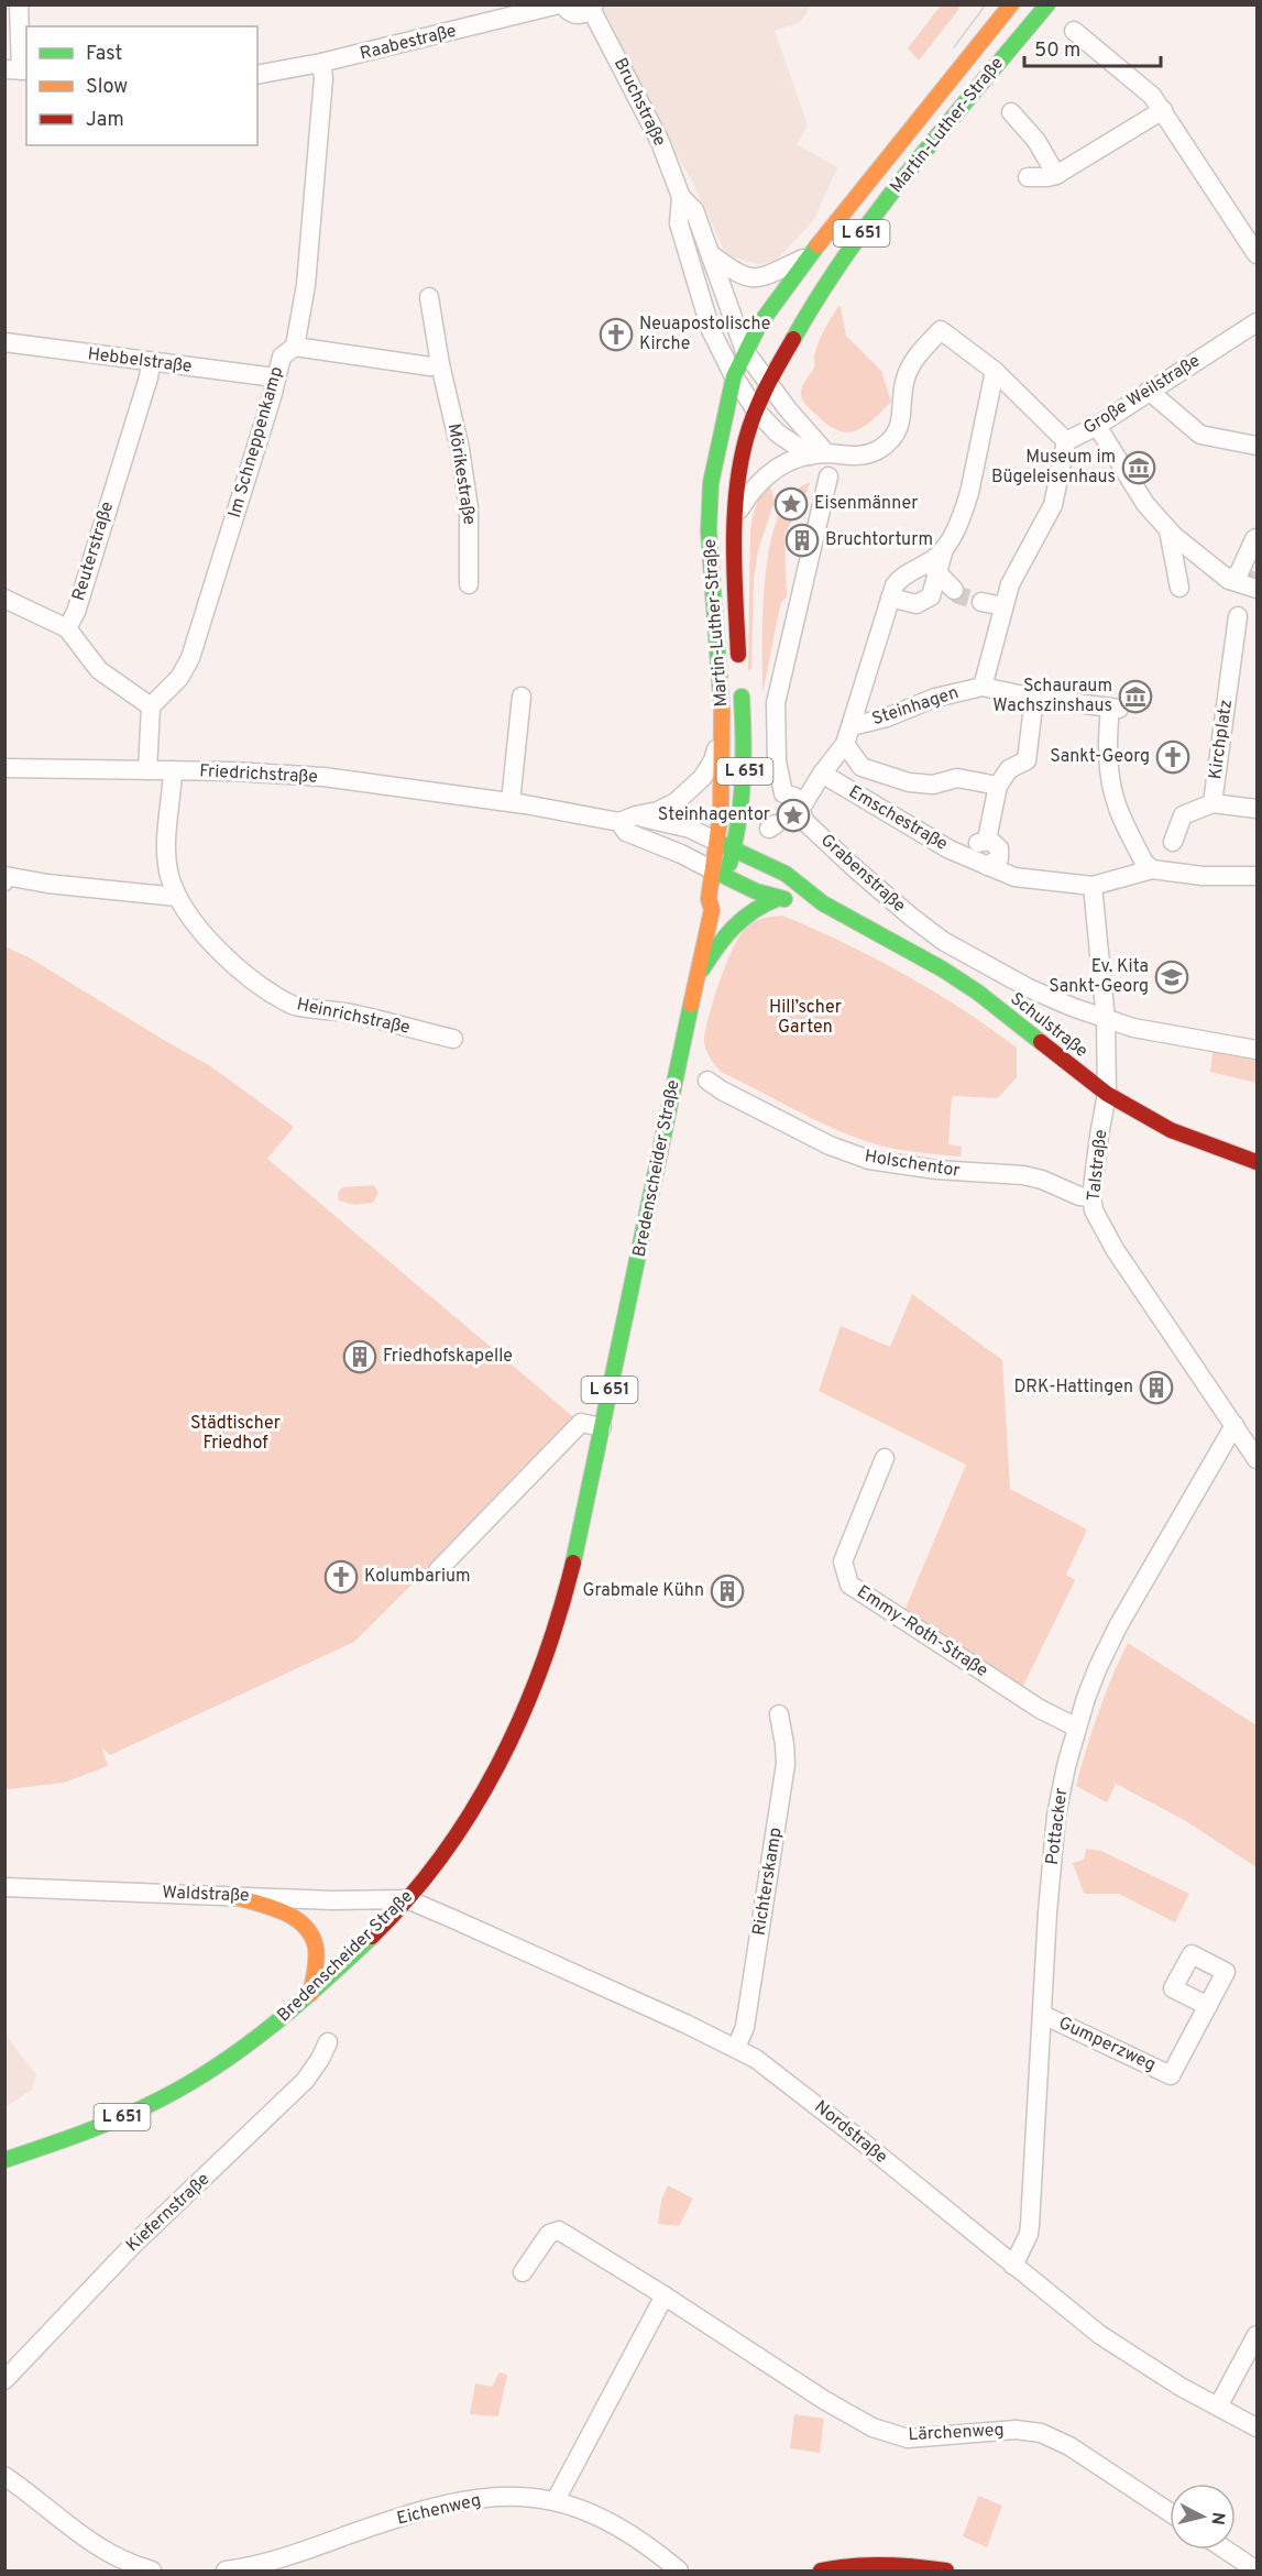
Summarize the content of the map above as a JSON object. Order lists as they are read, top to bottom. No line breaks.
{"streets":{"main road":["Martin-Luther-Straße","L 651","Schulstraße","Bredenscheider Straße"],"street":["Raabestraße","Bruchstraße","Hebbelstraße","Große Weilstraße","Im Schneppenkamp","Mörikestraße","Reuterstraße","Steinhagen","Kirchplatz","Friedrichstraße","Emschestraße","Grabenstraße","Heinrichstraße","Holschentor","Talstraße","Emmy-Roth-Straße","Pottacker","Richterskamp","Waldstraße","Gumperzweg","Nordstraße","Kiefernstraße","Lärchenweg","Eichenweg"]},"crossings":[["Raabestraße","Bruchstraße"],["Raabestraße","Im Schneppenkamp"],["Bruchstraße","Martin-Luther-Straße"],["Martin-Luther-Straße","Große Weilstraße"],["Martin-Luther-Straße","Friedrichstraße"],["Martin-Luther-Straße","Schulstraße"],["Martin-Luther-Straße","Bredenscheider Straße"],["Hebbelstraße","Im Schneppenkamp"],["Hebbelstraße","Reuterstraße"],["Steinhagen","Emschestraße"],["Steinhagen","Grabenstraße"],["Friedrichstraße","Heinrichstraße"],["Friedrichstraße","Schulstraße"],["Friedrichstraße","Bredenscheider Straße"],["Emschestraße","Talstraße"],["Grabenstraße","Talstraße"],["Schulstraße","Talstraße"],["Schulstraße","Bredenscheider Straße"],["Holschentor","Talstraße"],["Talstraße","Pottacker"],["Bredenscheider Straße","Waldstraße"],["Bredenscheider Straße","Nordstraße"],["Emmy-Roth-Straße","Pottacker"],["Pottacker","Gumperzweg"],["Pottacker","Nordstraße"],["Richterskamp","Nordstraße"],["Waldstraße","Nordstraße"]],"parks":["Hill’scher Garten","Städtischer Friedhof"],"places":{"church":["Neuapostolische Kirche","Sankt-Georg","Kolumbarium"],"museum":["Museum im Bügeleisenhaus","Schauraum Wachszinshaus"],"place":["Eisenmänner","Steinhagentor"],"building":["Bruchtorturm","Friedhofskapelle","DRK-Hattingen","Grabmale Kühn"],"school or university":["Ev. Kita Sankt-Georg"]},"legend":["Fast","Slow","Jam"],"scale_bar":"50 m","north":"right"}
